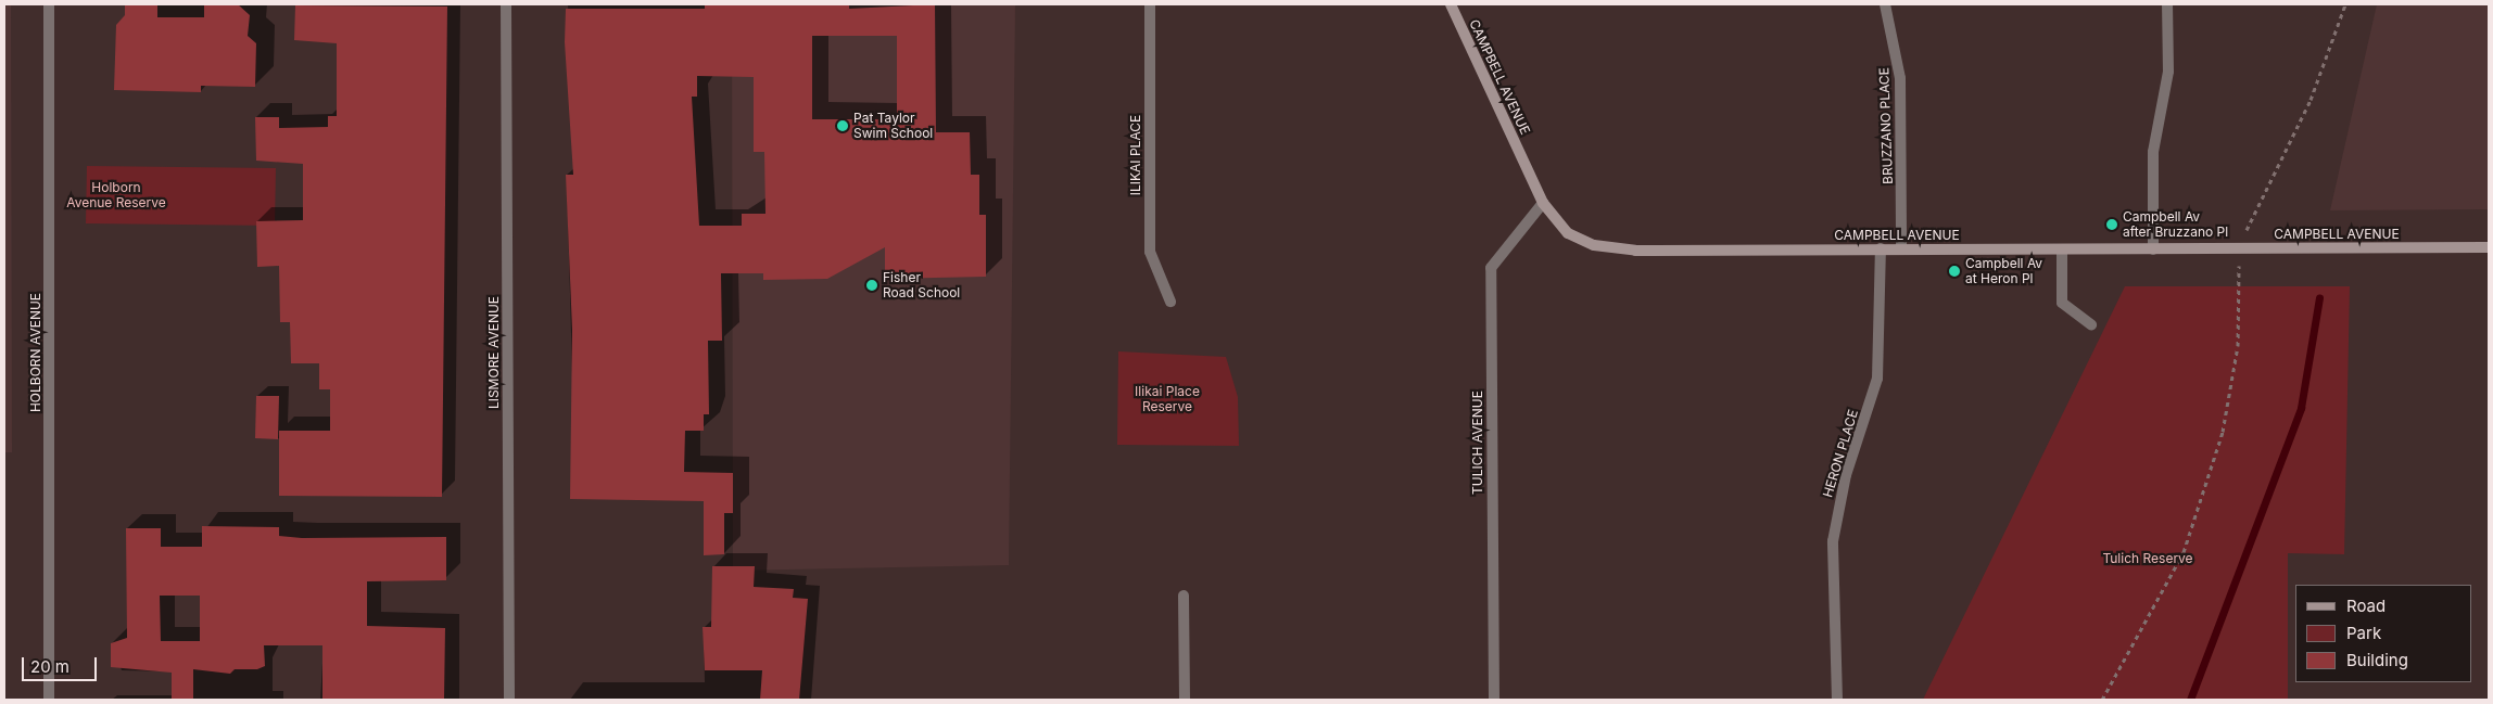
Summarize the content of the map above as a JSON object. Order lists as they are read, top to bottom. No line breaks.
{"streets":{"main road":["CAMPBELL AVENUE"],"street":["BRUZZANO PLACE","ILIKAI PLACE","HOLBORN AVENUE","LISMORE AVENUE","TULICH AVENUE","HERON PLACE"]},"crossings":[["CAMPBELL AVENUE","BRUZZANO PLACE"],["CAMPBELL AVENUE","TULICH AVENUE"],["CAMPBELL AVENUE","HERON PLACE"]],"parks":["Holborn Avenue Reserve","Ilikai Place Reserve","Tulich Reserve"],"places":["Pat Taylor Swim School","Campbell Av after Bruzzano Pl","Campbell Av at Heron Pl","Fisher Road School"],"legend":["Road","Park","Building"],"scale_bar":"20 m"}
